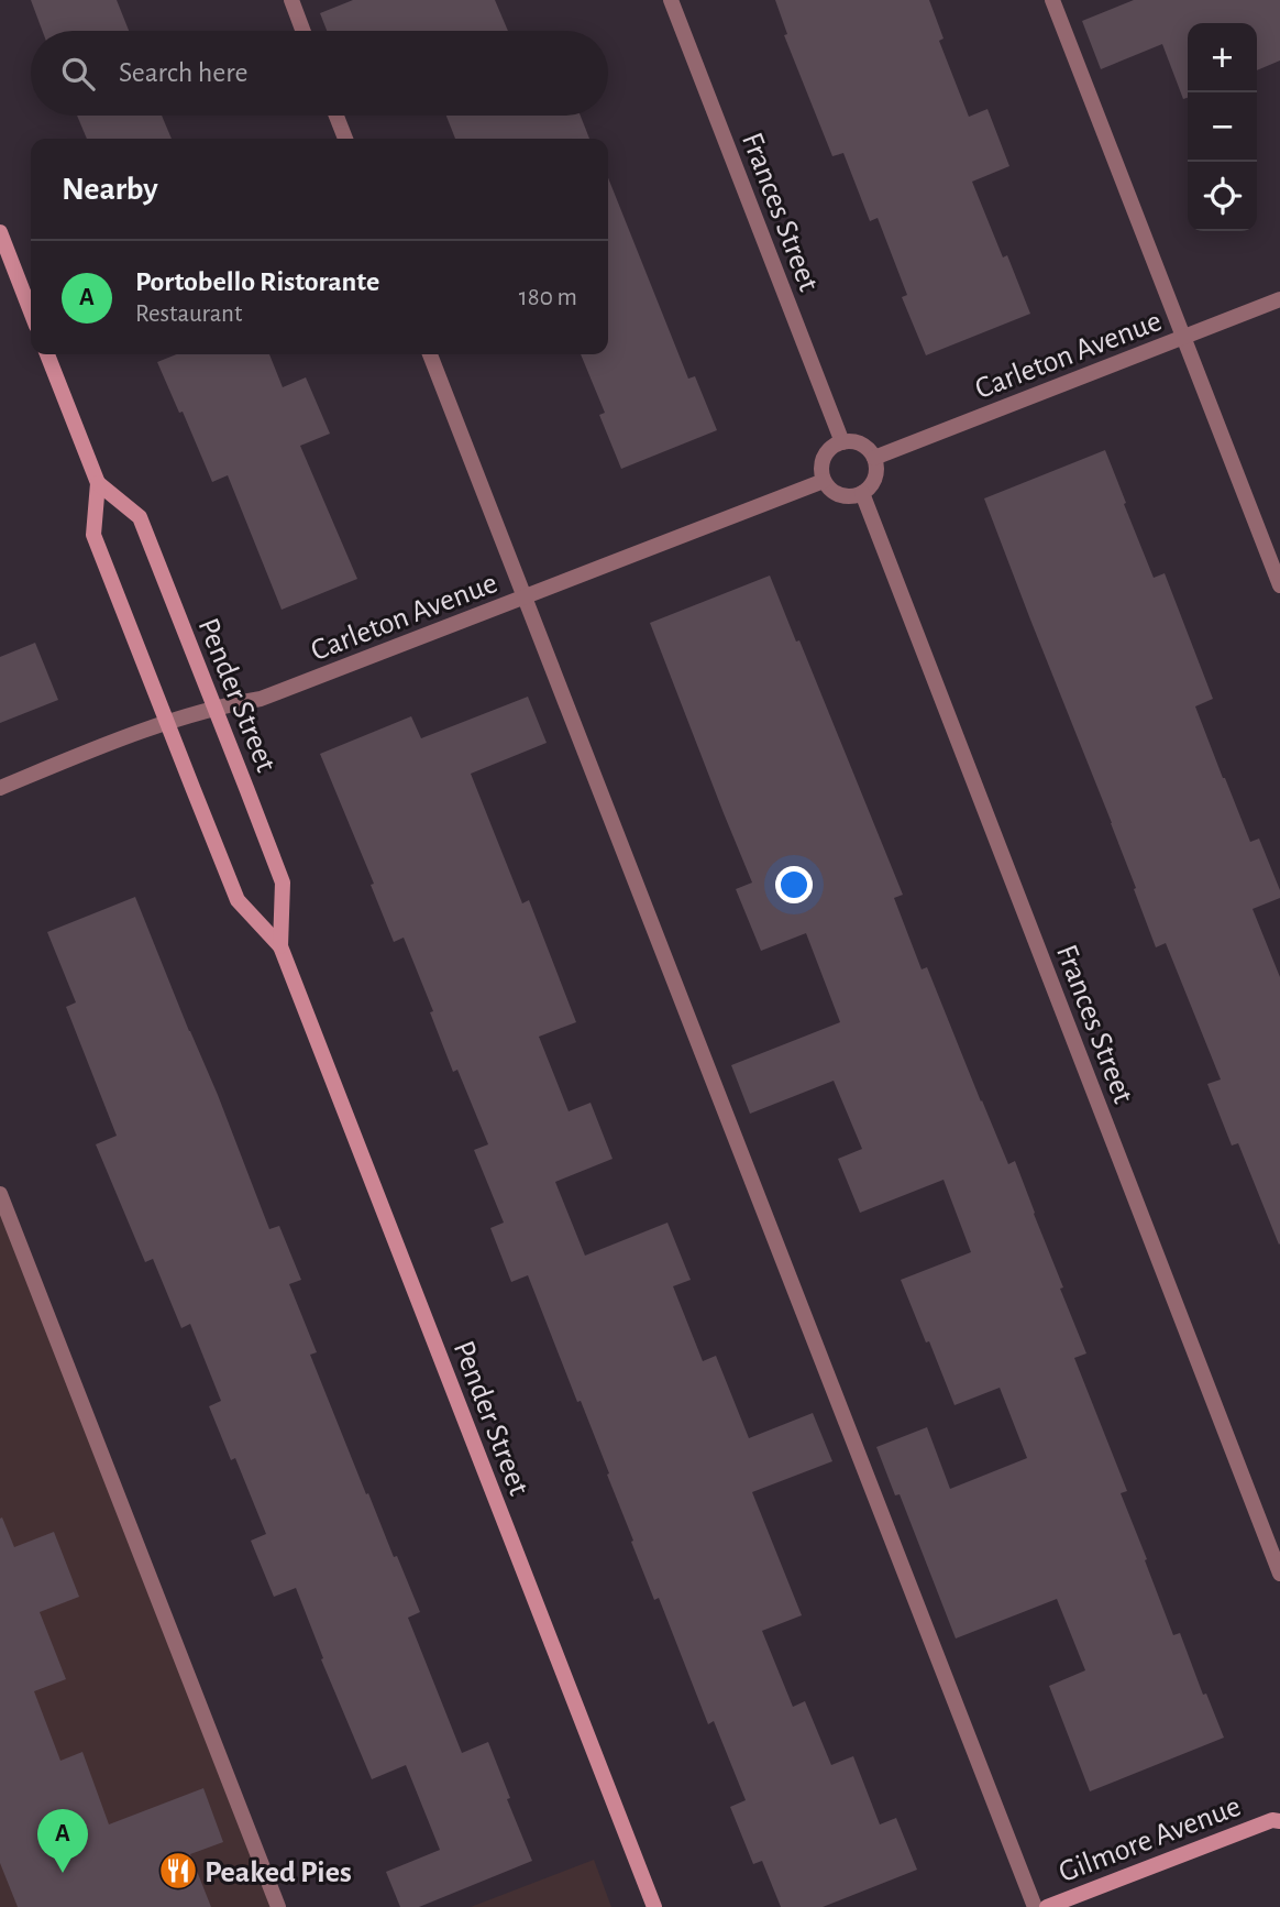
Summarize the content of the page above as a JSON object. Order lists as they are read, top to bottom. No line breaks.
{"streets":{"street":["Frances Street","Carleton Avenue","Pender Street","Gilmore Avenue"]},"crossings":[["Frances Street","Carleton Avenue"],["Carleton Avenue","Pender Street"]],"places":{"restaurant":["Peaked Pies"]},"page":{"map_buttons":["+","−"],"search":"Search here","heading":"Nearby","list":[{"mark":"A","name":"Portobello Ristorante","note":"Restaurant","value":"180 m"}],"pins":"A"}}
